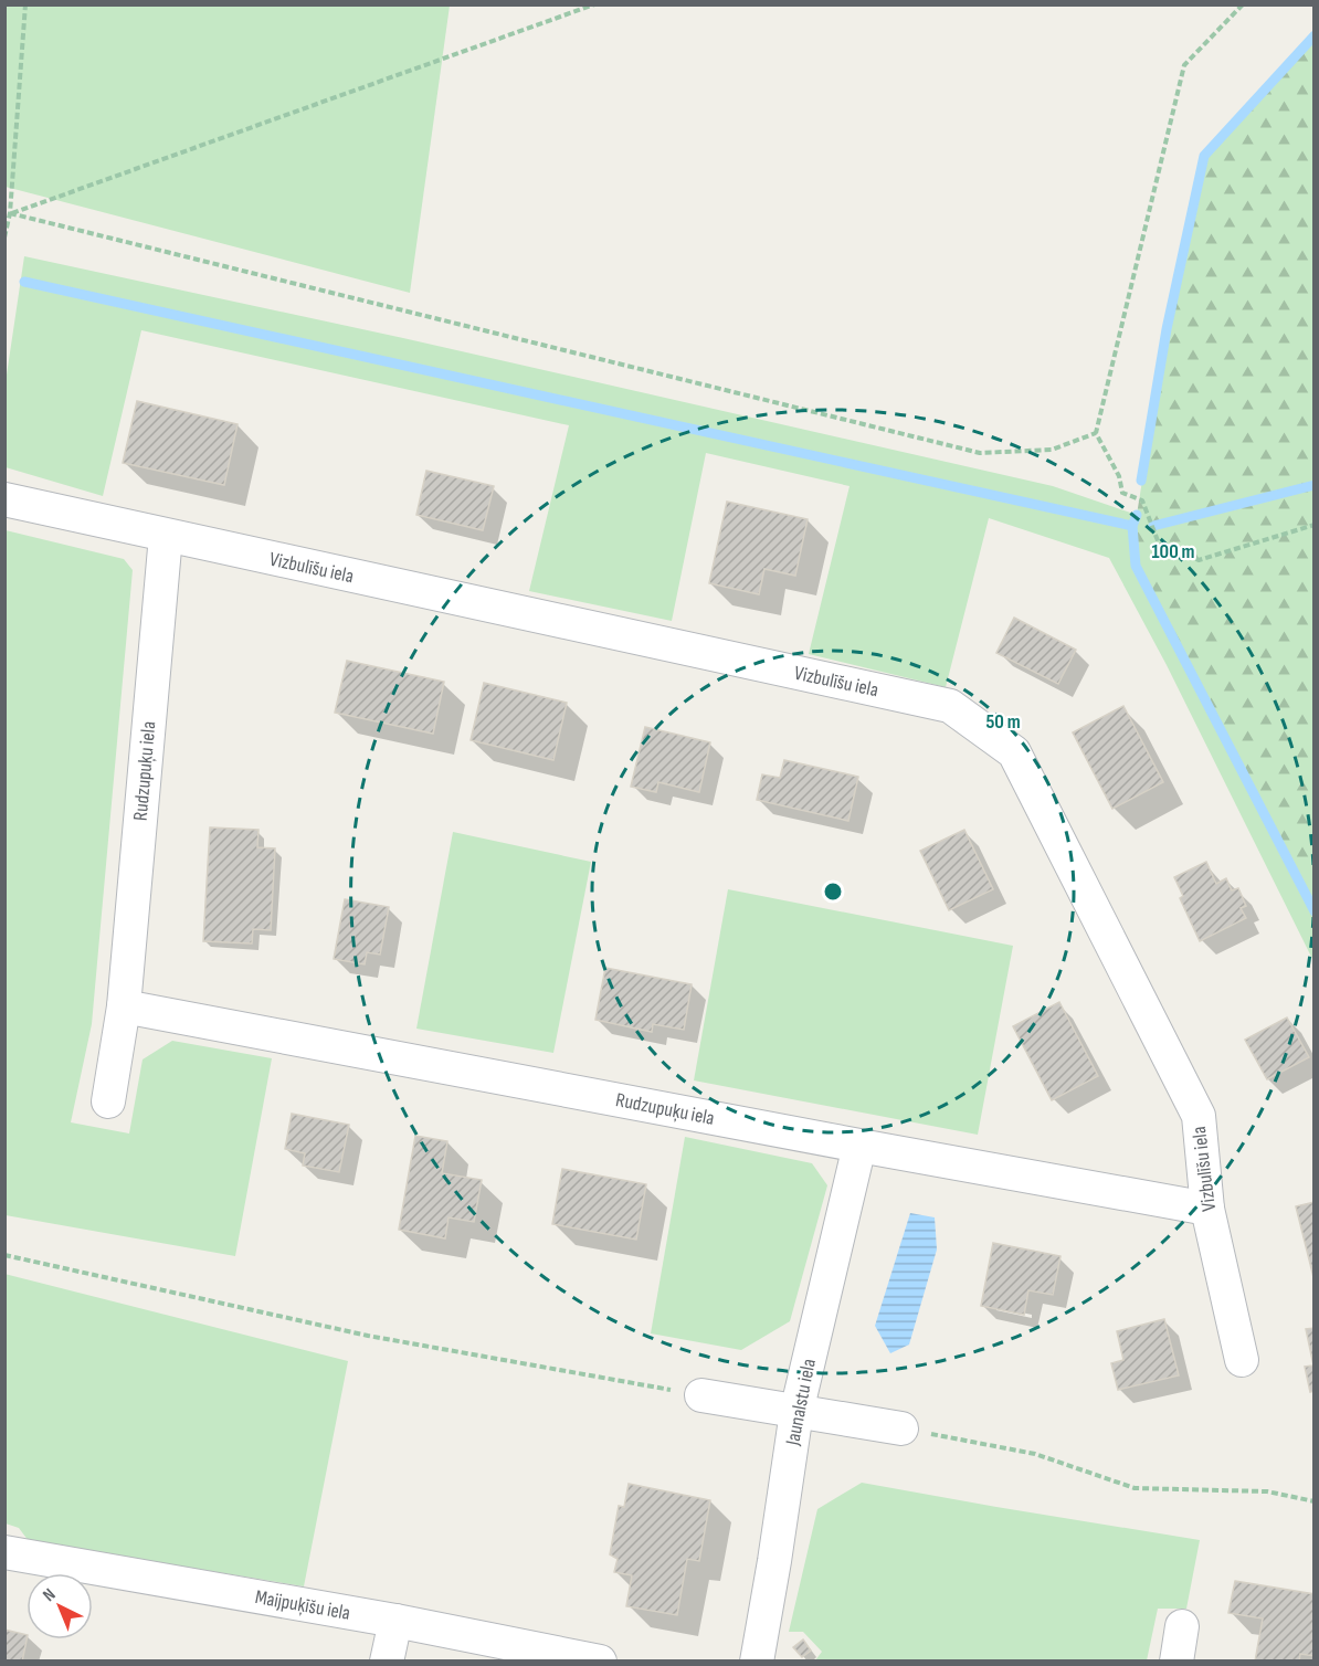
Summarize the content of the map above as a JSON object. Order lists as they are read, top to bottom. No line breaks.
{"streets":{"street":["Vizbulīšu iela","Rudzupuķu iela","Jaunalstu iela","Maijpuķīšu iela"]},"crossings":[["Vizbulīšu iela","Rudzupuķu iela"],["Rudzupuķu iela","Jaunalstu iela"]],"north":"top left","rings":["100 m","50 m"]}
